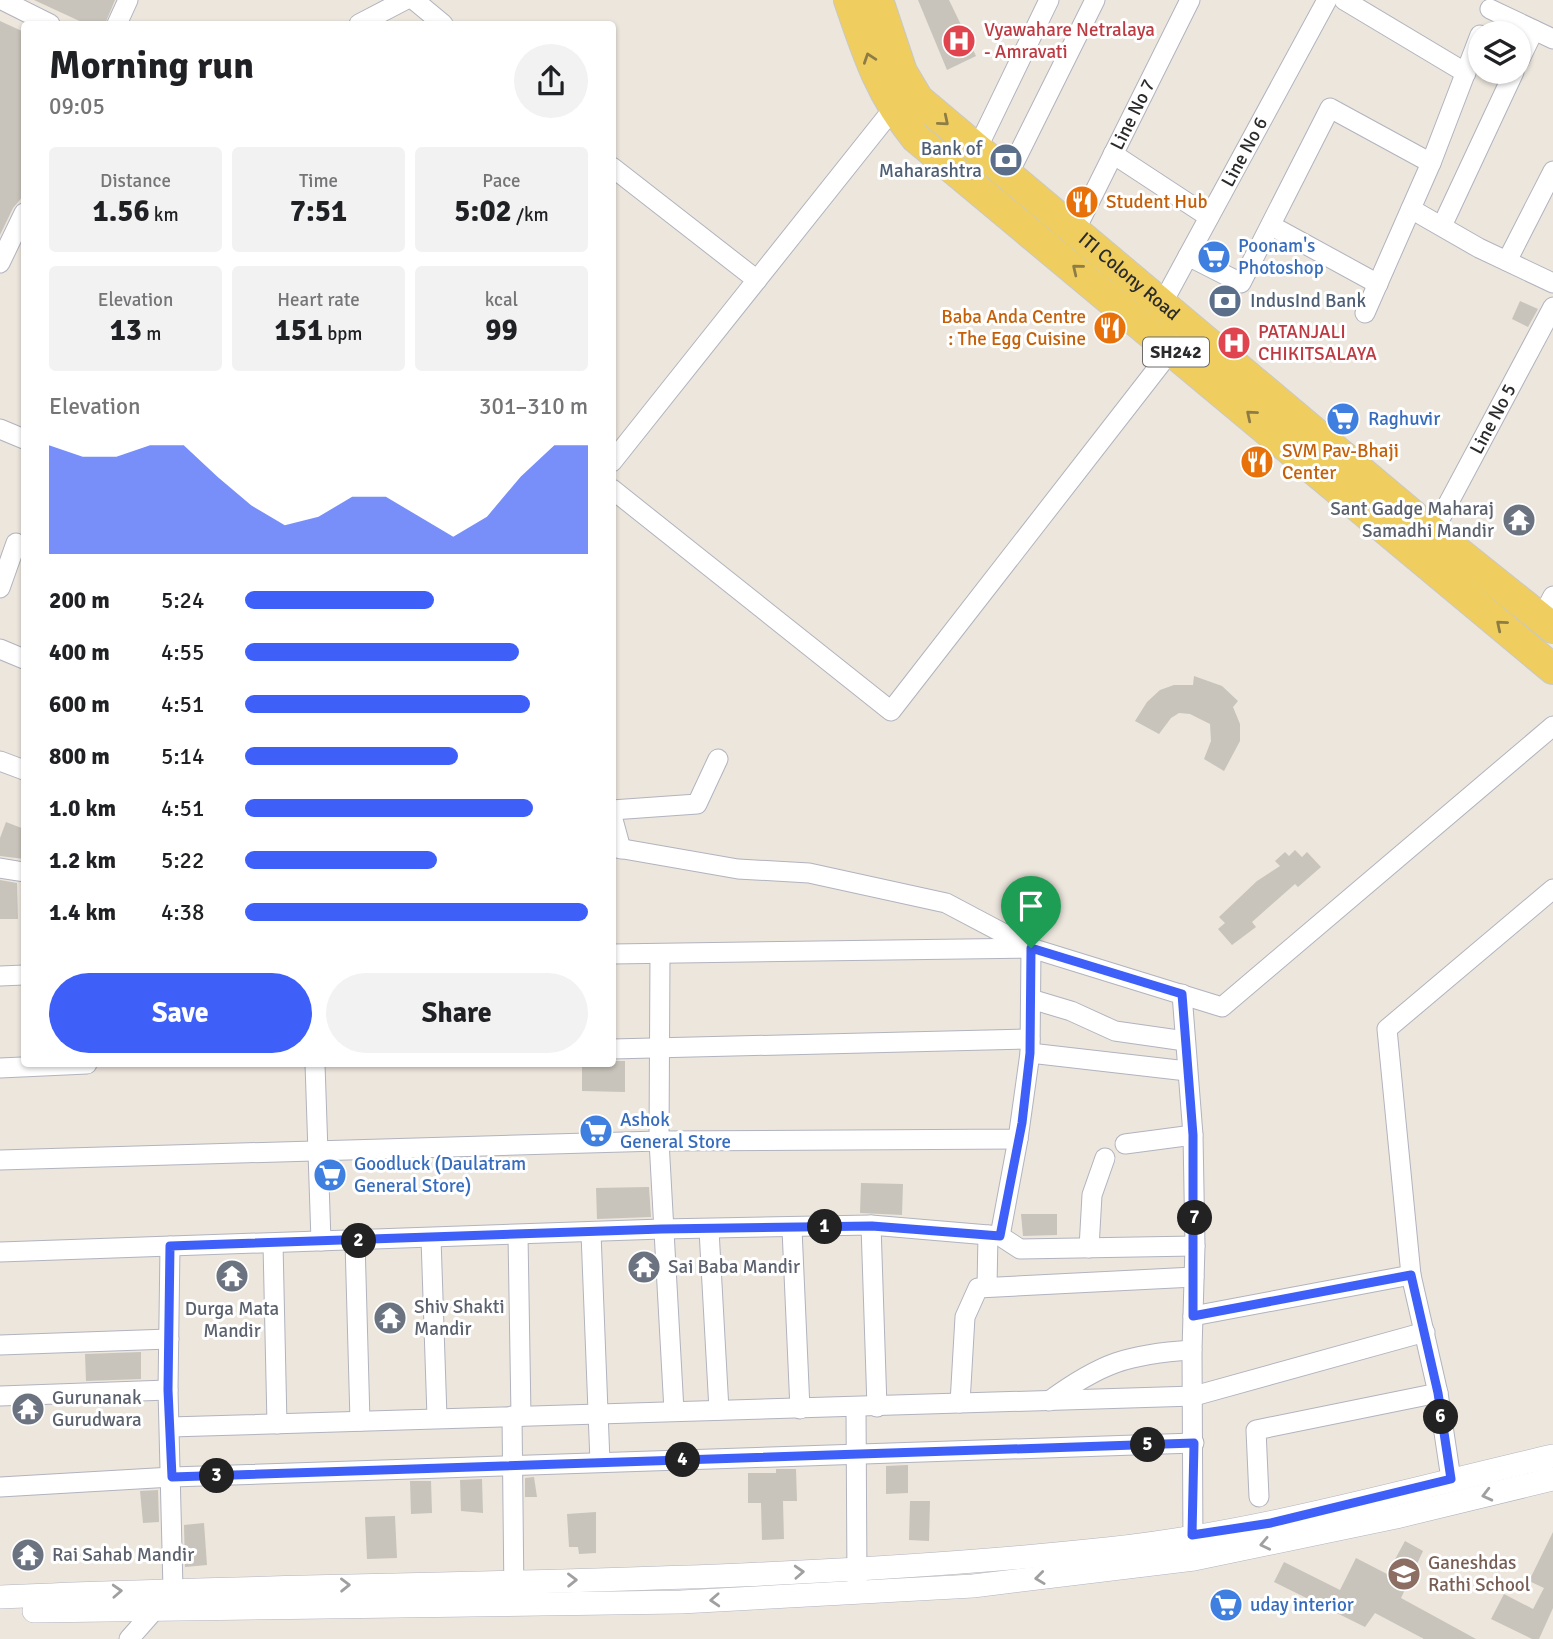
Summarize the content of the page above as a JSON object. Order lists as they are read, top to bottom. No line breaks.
{"streets":{"main road":["ITI Colony Road","SH242"],"street":["Line No 7","Line No 6","Line No 5"]},"crossings":[["Line No 7","ITI Colony Road"],["Line No 6","ITI Colony Road"],["ITI Colony Road","SH242"],["ITI Colony Road","Line No 5"]],"places":{"hospital":["Vyawahare Netralaya - Amravati","PATANJALI CHIKITSALAYA"],"bank":["Bank of Maharashtra","IndusInd Bank"],"restaurant":["Student Hub","Baba Anda Centre : The Egg Cuisine","SVM Pav-Bhaji Center"],"supermarket":["Poonam's Photoshop","Raghuvir","Ashok General Store","Goodluck (Daulatram General Store)","uday interior"],"temple":["Sant Gadge Maharaj Samadhi Mandir","Sai Baba Mandir","Durga Mata Mandir","Shiv Shakti Mandir","Gurunanak Gurudwara","Rai Sahab Mandir"],"school or university":["Ganeshdas Rathi School"]},"page":{"heading":["Morning run","09:05"],"stats":[["Distance","1.56 km"],["Time","7:51"],["Pace","5:02 /km"],["Elevation","13 m"],["Heart rate","151 bpm"],["kcal","99"]],"chart":["Elevation","301–310 m"],"list":[{"name":"200 m","note":"5:24"},{"name":"400 m","note":"4:55"},{"name":"600 m","note":"4:51"},{"name":"800 m","note":"5:14"},{"name":"1.0 km","note":"4:51"},{"name":"1.2 km","note":"5:22"},{"name":"1.4 km","note":"4:38"}],"buttons":["Save","Share"],"pins":["7","1","2","6","5","4","3"]}}
